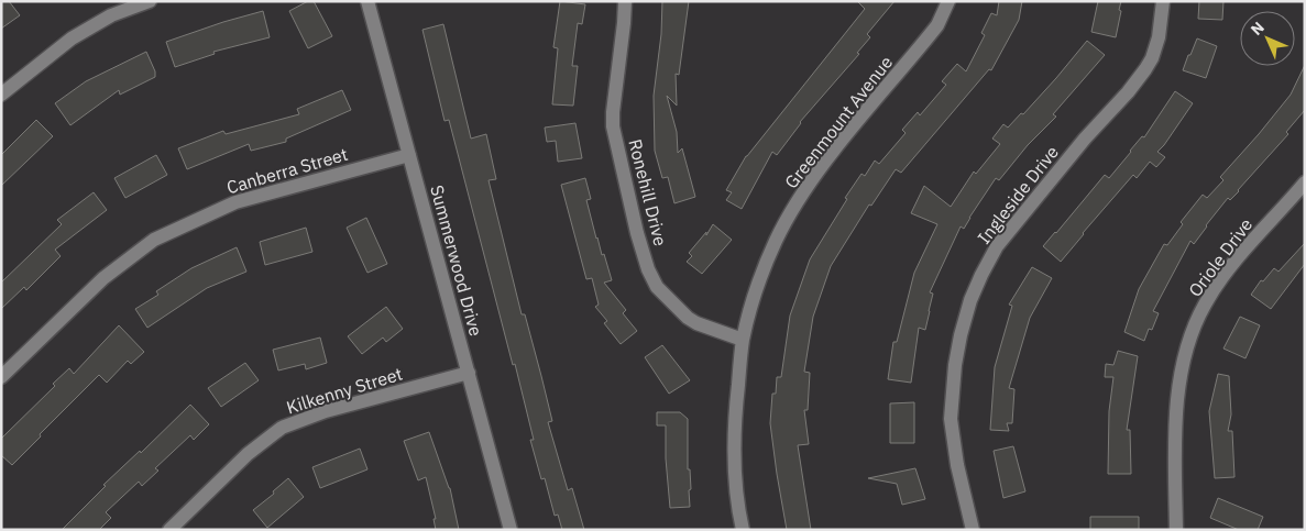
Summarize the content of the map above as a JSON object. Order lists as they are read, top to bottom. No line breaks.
{"streets":{"street":["Greenmount Avenue","Canberra Street","Ronehill Drive","Ingleside Drive","Oriole Drive","Summerwood Drive","Kilkenny Street"]},"crossings":[["Greenmount Avenue","Ronehill Drive"],["Canberra Street","Summerwood Drive"],["Summerwood Drive","Kilkenny Street"]],"north":"top left"}
